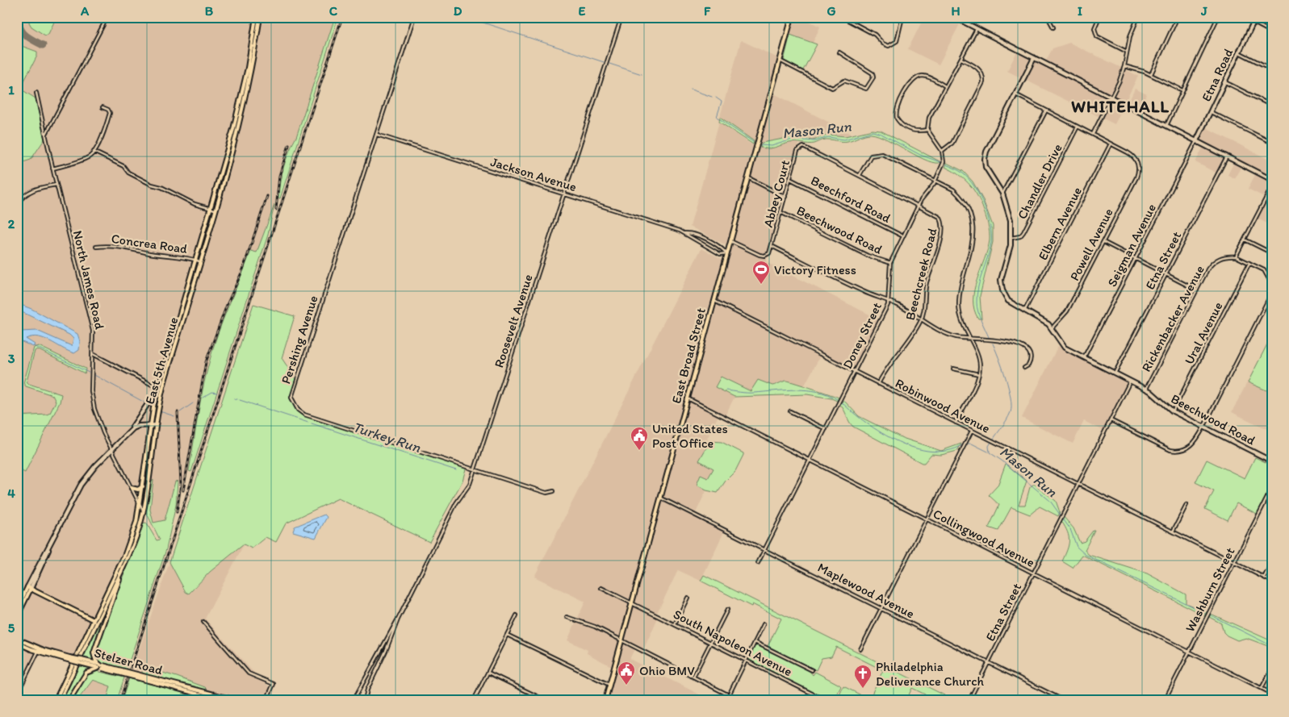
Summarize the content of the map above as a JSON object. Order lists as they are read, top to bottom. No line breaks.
{"streets":{"main road":["East Broad Street","East 5th Avenue","Stelzer Road"],"street":["Etna Road","Jackson Avenue","Chandler Drive","Abbey Court","Beechford Road","Elbern Avenue","Beechwood Road","Concrea Road","Powell Avenue","Seigman Avenue","Etna Street","Beechcreek Road","North James Road","Rickenbacker Avenue","Roosevelt Avenue","Ural Avenue","Doney Street","Pershing Avenue","Robinwood Avenue","Collingwood Avenue","Washburn Street","Maplewood Avenue","South Napoleon Avenue"]},"crossings":[["Etna Road","Seigman Avenue"],["Jackson Avenue","Roosevelt Avenue"],["Jackson Avenue","Pershing Avenue"],["Jackson Avenue","East Broad Street"],["Abbey Court","Beechford Road"],["Abbey Court","Beechwood Road"],["Abbey Court","Beechcreek Road"],["Beechford Road","Doney Street"],["Elbern Avenue","Powell Avenue"],["Beechwood Road","Powell Avenue"],["Beechwood Road","Seigman Avenue"],["Beechwood Road","Etna Street"],["Beechwood Road","Rickenbacker Avenue"],["Beechwood Road","Ural Avenue"],["Beechwood Road","Doney Street"],["Beechwood Road","East Broad Street"],["Concrea Road","East 5th Avenue"],["Etna Street","Robinwood Avenue"],["Etna Street","Collingwood Avenue"],["Etna Street","Maplewood Avenue"],["Beechcreek Road","Doney Street"],["Beechcreek Road","Robinwood Avenue"],["North James Road","East 5th Avenue"],["Roosevelt Avenue","Pershing Avenue"],["Doney Street","Robinwood Avenue"],["Doney Street","Collingwood Avenue"],["Doney Street","Maplewood Avenue"],["East Broad Street","Robinwood Avenue"],["East Broad Street","Collingwood Avenue"],["East Broad Street","Maplewood Avenue"],["East Broad Street","South Napoleon Avenue"],["Robinwood Avenue","Washburn Street"],["Collingwood Avenue","Washburn Street"]],"districts":["WHITEHALL"],"water":["Mason Run","Turkey Run"],"places":{"sports":["Victory Fitness"],"public building":["United States Post Office","Ohio BMV"],"church":["Philadelphia Deliverance Church"]},"grid":{"columns":["A","B","C","D","E","F","G","H","I","J"],"rows":["1","2","3","4","5"]}}
